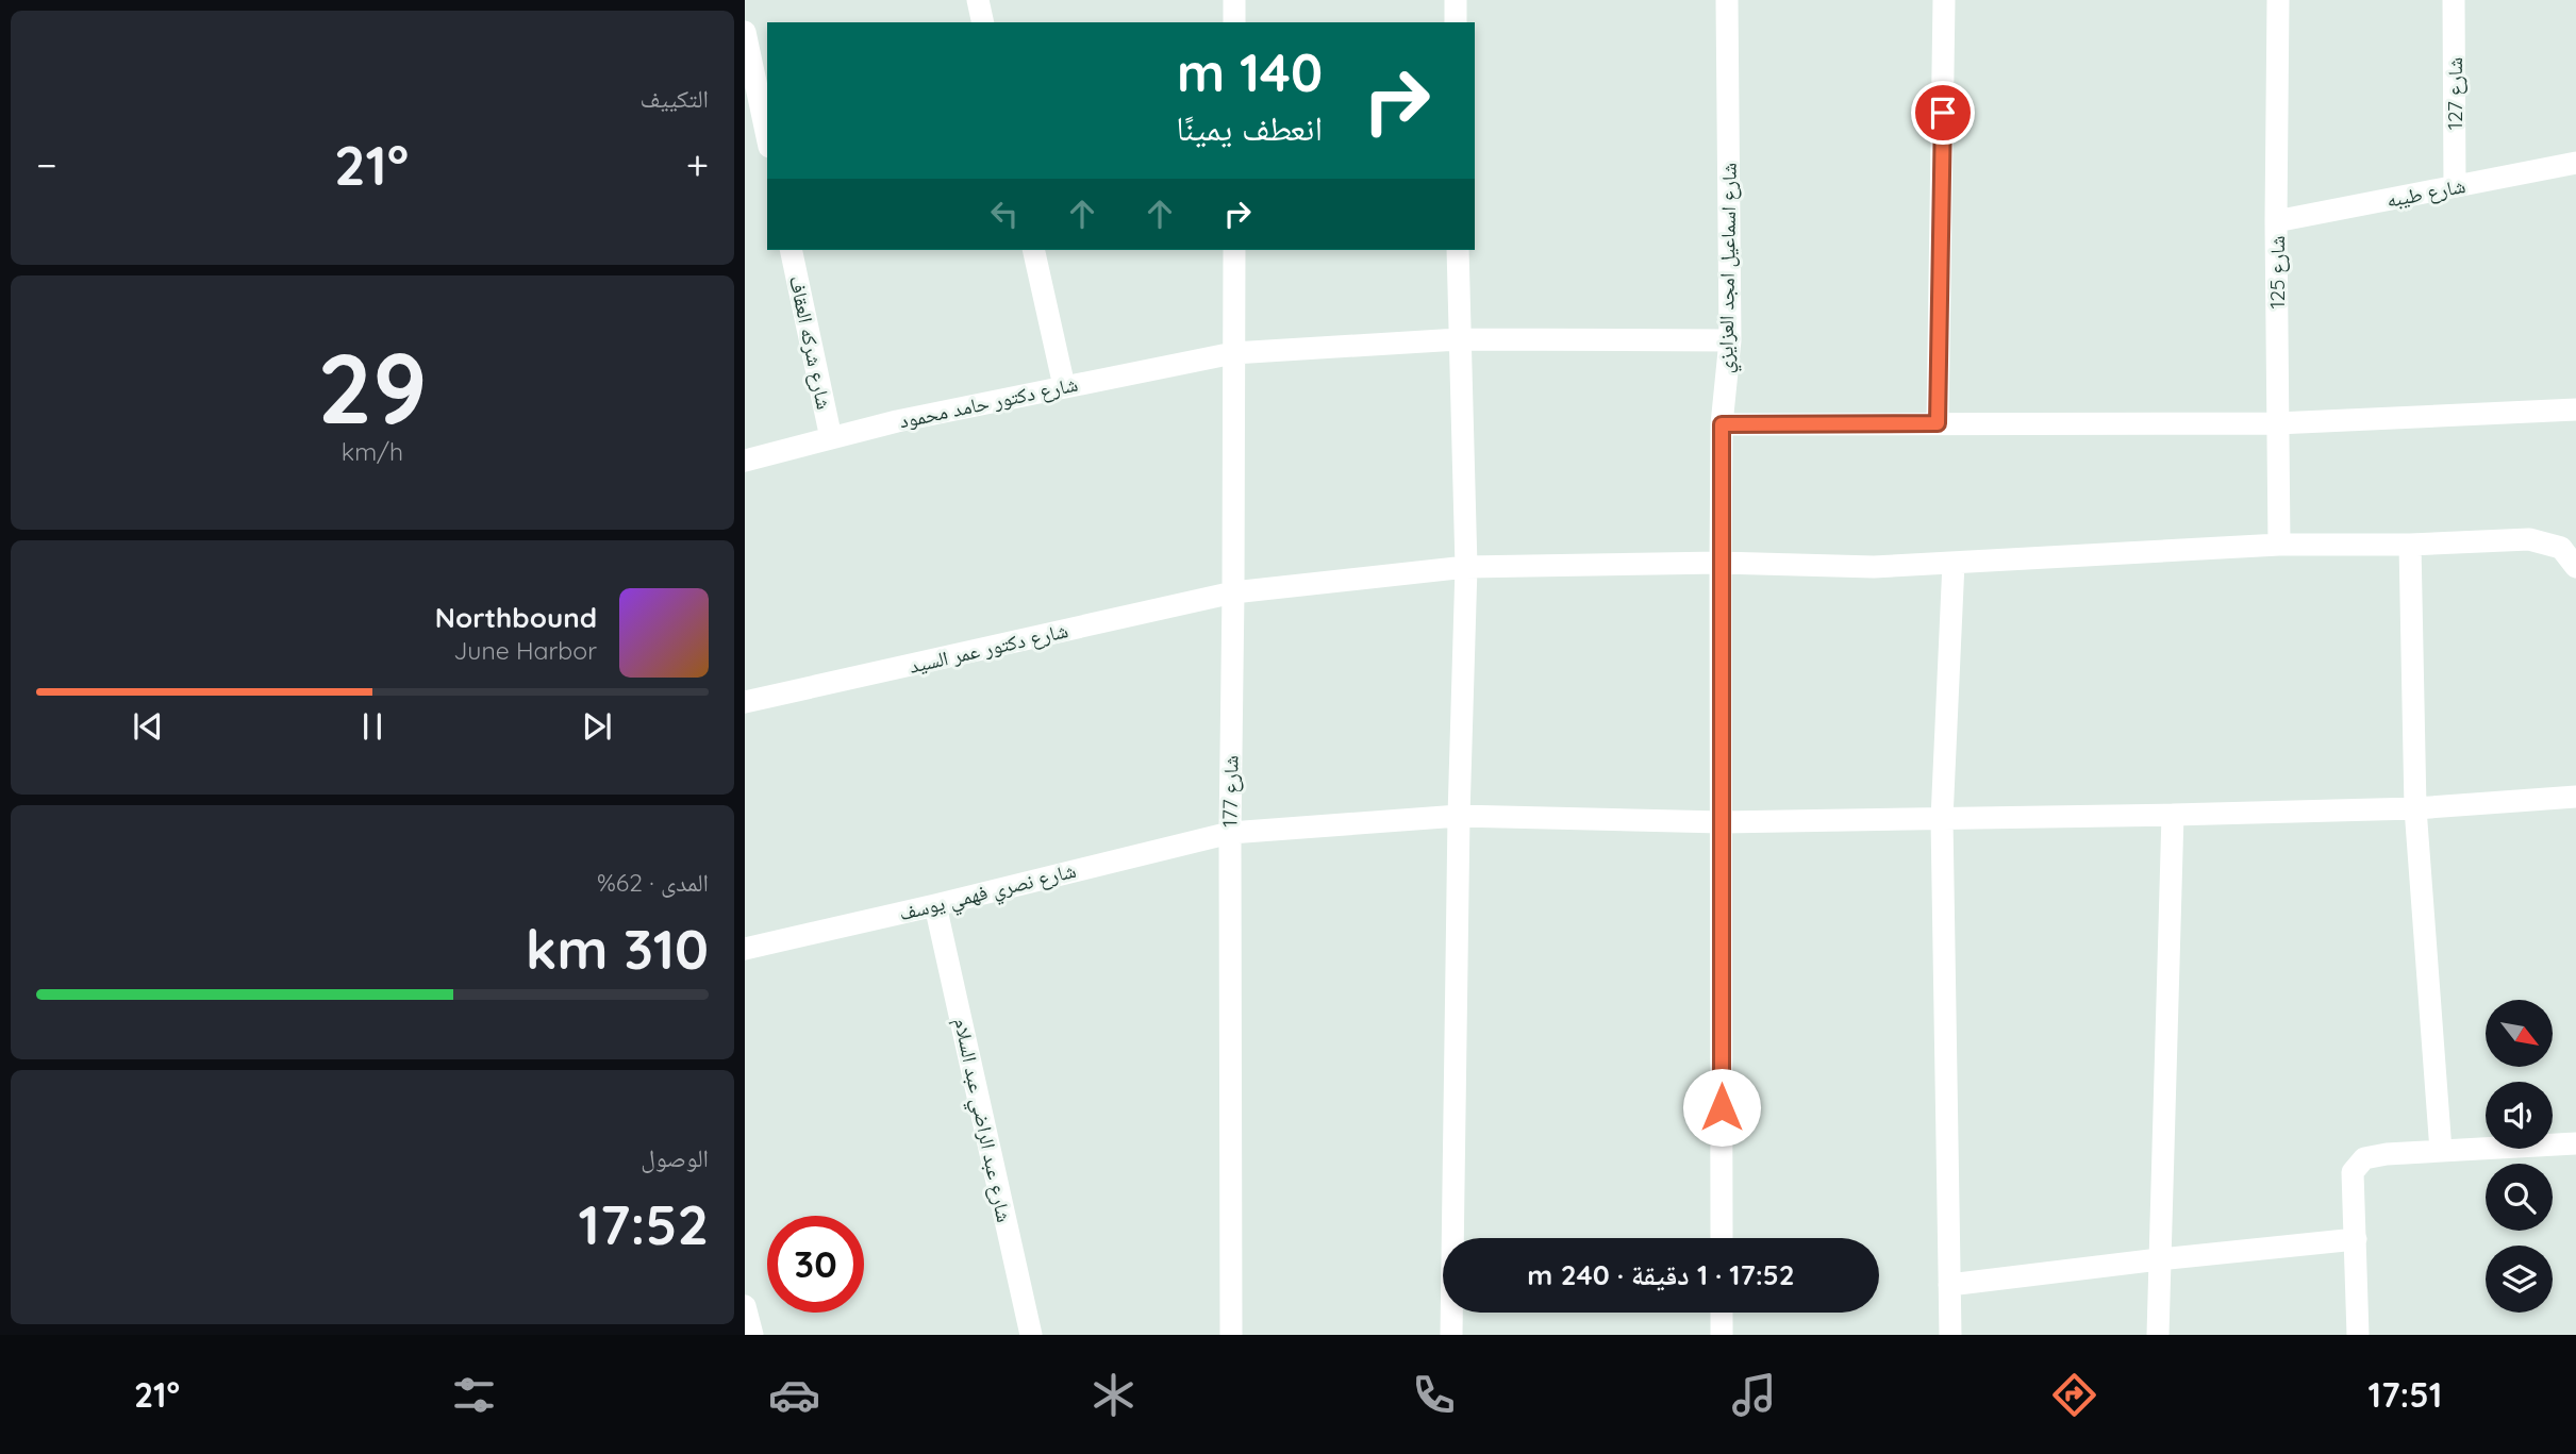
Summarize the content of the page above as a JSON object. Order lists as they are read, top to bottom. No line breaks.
{"streets":{"street":["شارع 127","شارع طيبه","شارع اسماعيل امجد العزايزي","شارع 125","شارع شركه العقاف","شارع دكتور حامد محمود","شارع دكتور عمر السيد","شارع 177","شارع نصري فهمي يوسف","شارع عبد الراضي عبد السلام"]},"crossings":[["شارع 127","شارع طيبه"],["شارع طيبه","شارع 125"],["شارع اسماعيل امجد العزايزي","شارع دكتور حامد محمود"],["شارع اسماعيل امجد العزايزي","شارع دكتور عمر السيد"],["شارع اسماعيل امجد العزايزي","شارع نصري فهمي يوسف"],["شارع 125","شارع دكتور عمر السيد"],["شارع شركه العقاف","شارع دكتور حامد محمود"],["شارع دكتور حامد محمود","شارع 177"],["شارع دكتور عمر السيد","شارع 177"],["شارع 177","شارع نصري فهمي يوسف"],["شارع نصري فهمي يوسف","شارع عبد الراضي عبد السلام"]],"north":"bottom right","page":{"tile":["التكييف",["29","km/h"],["المدى · 62%","310 km"],["الوصول","17:52"]],"turn":["140 m","انعطف يمينًا"],"heat":["−","21°","+"],"song":["Northbound","June Harbor"],"limit":"30","trip":"17:52 · 1 دقيقة · 240 m","tabs":["17:51","21°"]}}
